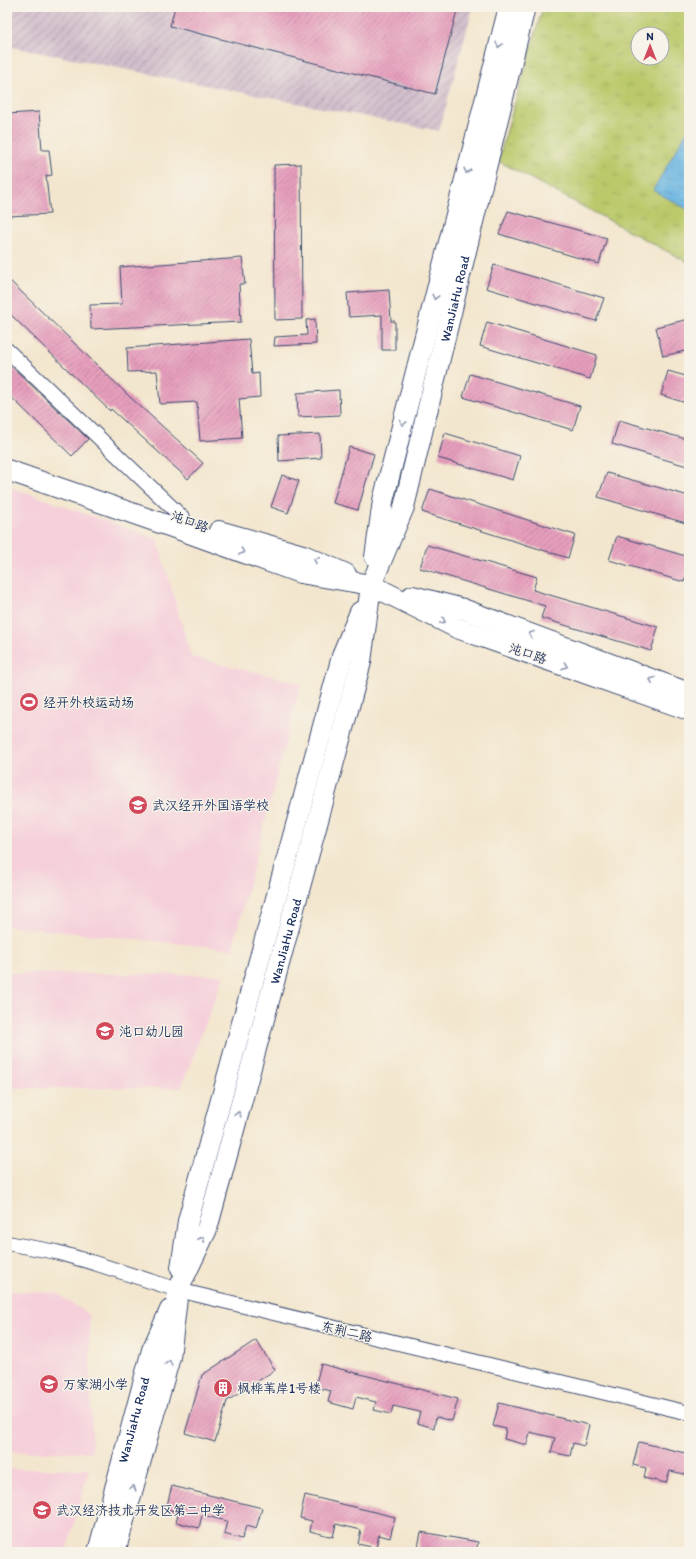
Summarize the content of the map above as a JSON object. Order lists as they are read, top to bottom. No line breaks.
{"streets":{"main road":["WanJiaHu Road","沌口路"],"street":["东荆二路"]},"crossings":[["WanJiaHu Road","沌口路"],["WanJiaHu Road","东荆二路"]],"places":{"sports":["经开外校运动场"],"school or university":["武汉经开外国语学校","沌口幼儿园","万家湖小学","武汉经济技术开发区第二中学"],"building":["枫桦苇岸1号楼"]},"north":"top"}
